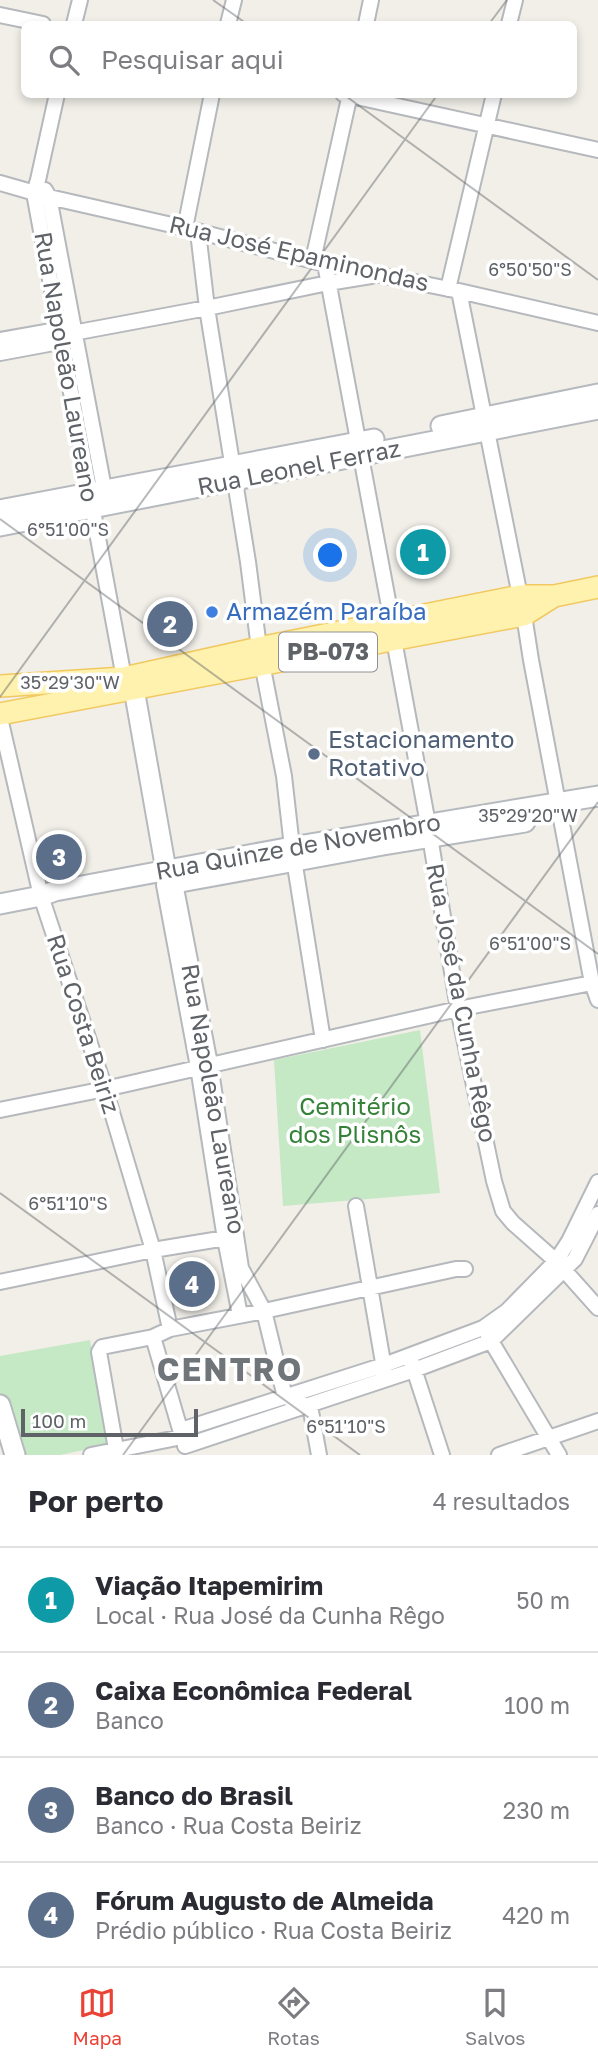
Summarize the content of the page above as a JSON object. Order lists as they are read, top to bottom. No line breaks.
{"streets":{"main road":["PB-073"],"street":["Rua José Epaminondas","Rua Napoleão Laureano","Rua Leonel Ferraz","Rua Quinze de Novembro","Rua José da Cunha Rêgo","Rua Costa Beiriz"]},"crossings":[["Rua José Epaminondas","Rua Napoleão Laureano"],["Rua José Epaminondas","Rua José da Cunha Rêgo"],["Rua Napoleão Laureano","Rua Leonel Ferraz"],["Rua Napoleão Laureano","PB-073"],["Rua Napoleão Laureano","Rua Quinze de Novembro"],["Rua Leonel Ferraz","Rua José da Cunha Rêgo"],["PB-073","Rua José da Cunha Rêgo"],["PB-073","Rua Costa Beiriz"],["Rua Quinze de Novembro","Rua José da Cunha Rêgo"],["Rua Quinze de Novembro","Rua Costa Beiriz"]],"districts":["CENTRO"],"parks":["Cemitério dos Plisnôs"],"places":["Armazém Paraíba","Estacionamento Rotativo"],"scale_bar":"100 m","page":{"search":"Pesquisar aqui","pins":["1","2","3","4"],"scale":"100 m","heading":["Por perto","4 resultados"],"list":[{"mark":"1","name":"Viação Itapemirim","note":"Local · Rua José da Cunha Rêgo","value":"50 m"},{"mark":"2","name":"Caixa Econômica Federal","note":"Banco","value":"100 m"},{"mark":"3","name":"Banco do Brasil","note":"Banco · Rua Costa Beiriz","value":"230 m"},{"mark":"4","name":"Fórum Augusto de Almeida","note":"Prédio público · Rua Costa Beiriz","value":"420 m"}],"nav":["Mapa","Rotas","Salvos"]},"coordinates":["6°50'50\"S","6°51'00\"S","35°29'30\"W","35°29'20\"W","6°51'10\"S"]}
